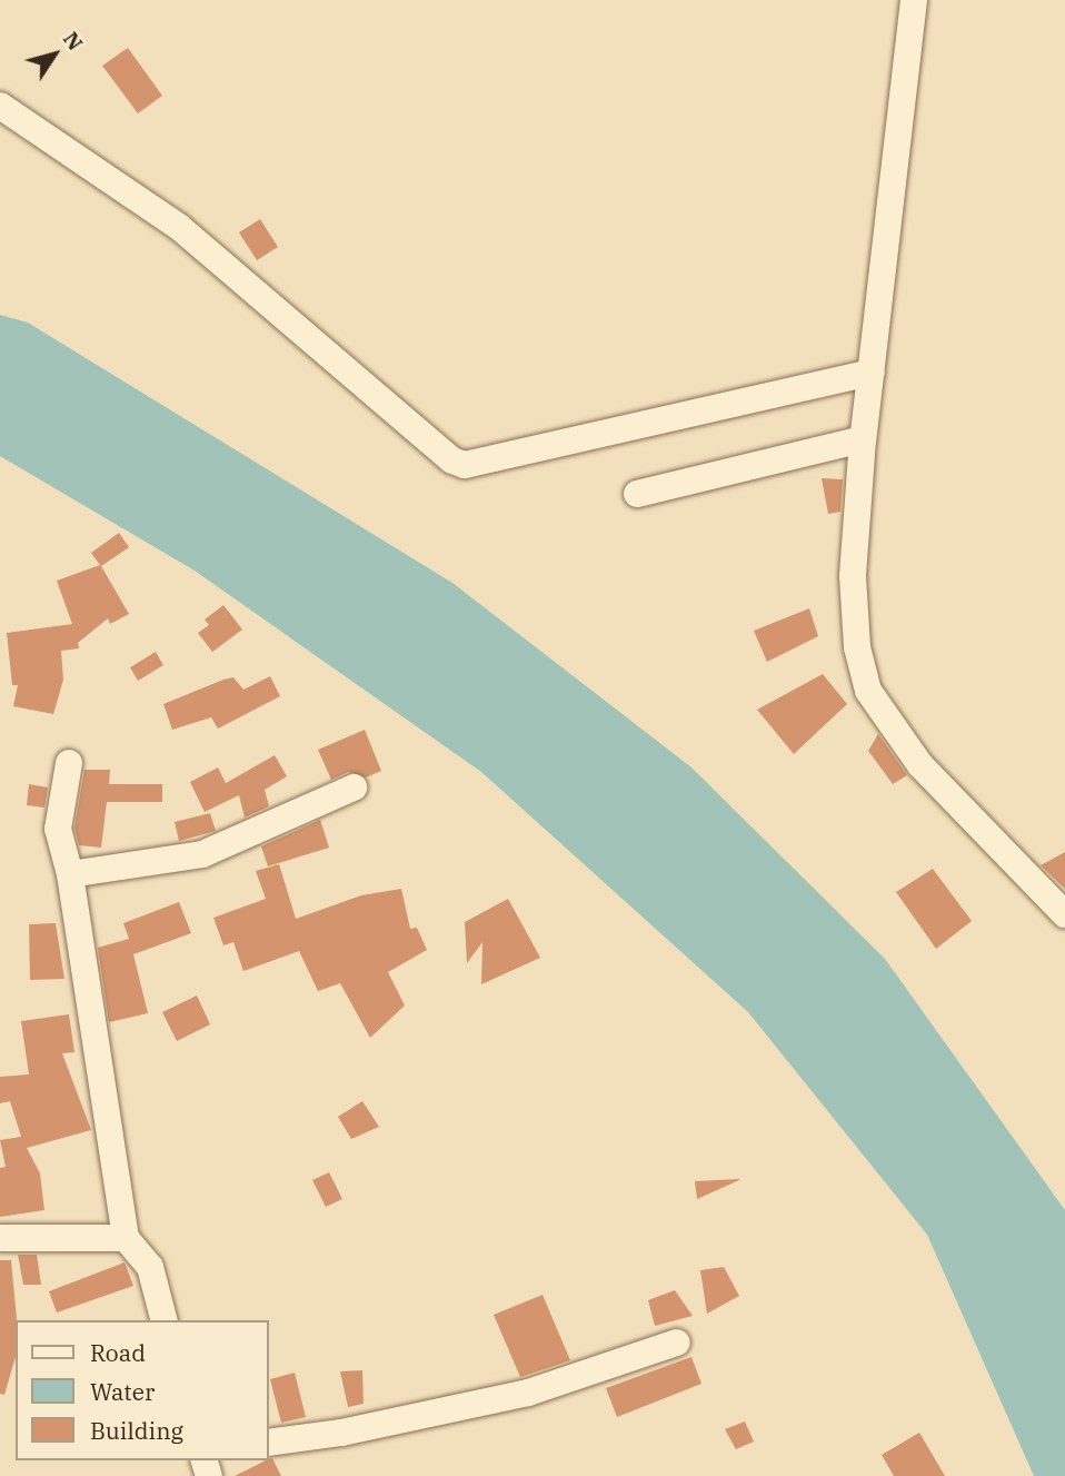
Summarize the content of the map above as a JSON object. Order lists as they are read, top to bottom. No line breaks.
{"legend":["Road","Water","Building"],"north":"top right"}
